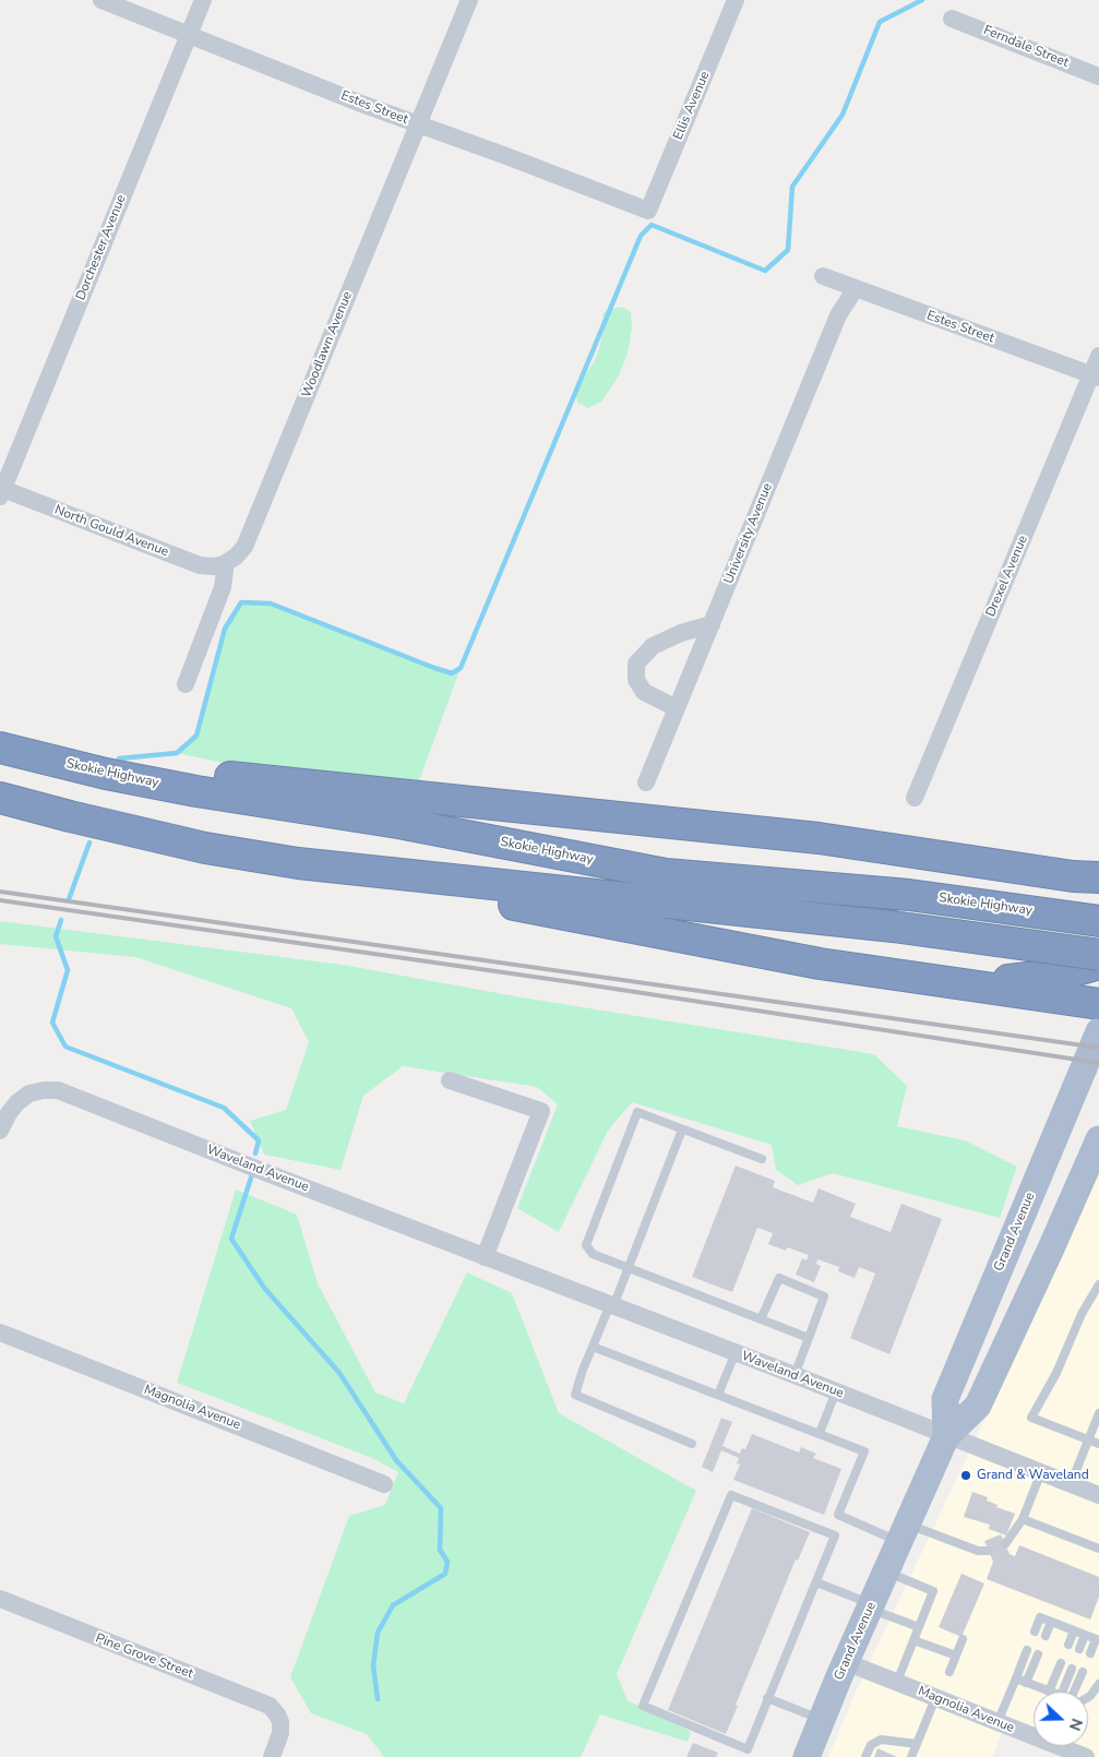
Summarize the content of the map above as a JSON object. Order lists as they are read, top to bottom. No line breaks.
{"streets":{"highway":["Skokie Highway"],"main road":["Grand Avenue"],"street":["Ferndale Street","Ellis Avenue","Estes Street","Dorchester Avenue","Woodlawn Avenue","North Gould Avenue","University Avenue","Drexel Avenue","Waveland Avenue","Magnolia Avenue","Pine Grove Street"]},"crossings":[["Ellis Avenue","Estes Street"],["Estes Street","Dorchester Avenue"],["Estes Street","Woodlawn Avenue"],["Estes Street","University Avenue"],["Estes Street","Drexel Avenue"],["Dorchester Avenue","North Gould Avenue"],["Woodlawn Avenue","North Gould Avenue"],["Waveland Avenue","Grand Avenue"],["Grand Avenue","Magnolia Avenue"]],"places":["Grand & Waveland"],"north":"right"}
